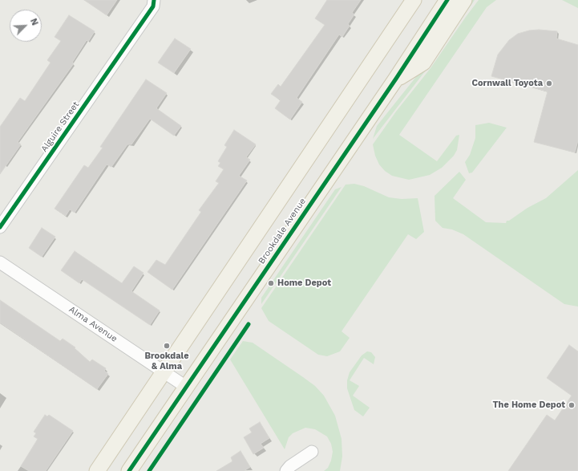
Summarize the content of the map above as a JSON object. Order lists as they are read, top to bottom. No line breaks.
{"streets":{"main road":["Brookdale Avenue"],"street":["Alguire Street","Alma Avenue"]},"crossings":[["Brookdale Avenue","Alma Avenue"]],"places":["Cornwall Toyota","Home Depot","Brookdale & Alma","The Home Depot"],"north":"top right"}
